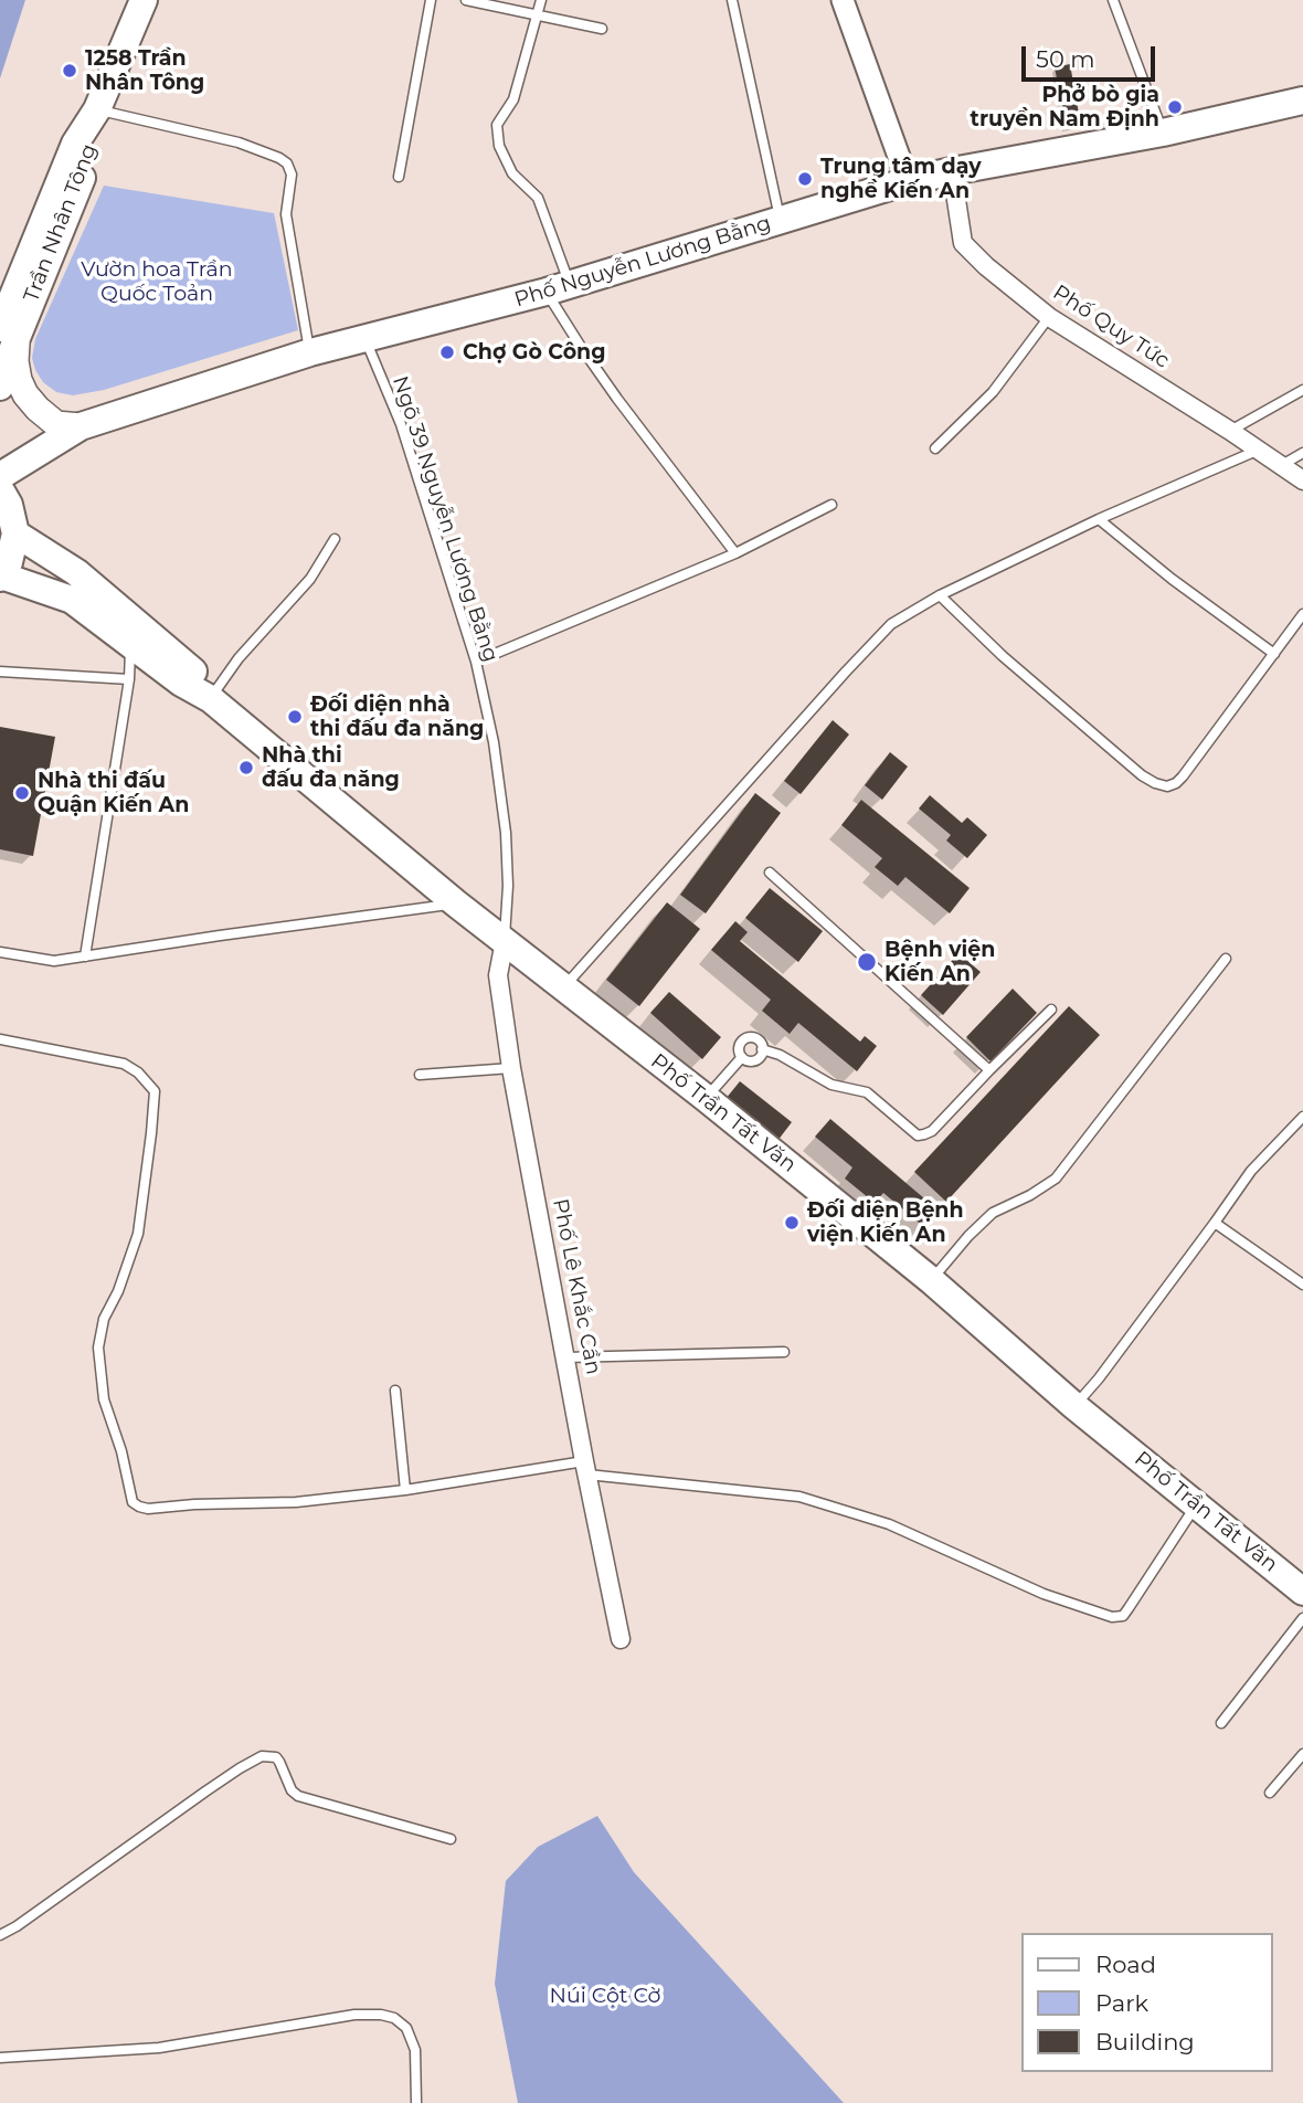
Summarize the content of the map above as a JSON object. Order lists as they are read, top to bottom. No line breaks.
{"streets":{"main road":["Trần Nhân Tông","Phố Nguyễn Lương Bằng","Phố Trần Tất Văn"],"street":["Phố Quy Tức","Phố Lê Khắc Cần"],"lane":["Ngõ 39 Nguyễn Lương Bằng"]},"crossings":[["Phố Nguyễn Lương Bằng","Phố Quy Tức"],["Phố Nguyễn Lương Bằng","Ngõ 39 Nguyễn Lương Bằng"],["Ngõ 39 Nguyễn Lương Bằng","Phố Trần Tất Văn"],["Ngõ 39 Nguyễn Lương Bằng","Phố Lê Khắc Cần"],["Phố Trần Tất Văn","Phố Lê Khắc Cần"]],"parks":["Vườn hoa Trần Quốc Toản","Núi Cột Cờ"],"places":["1258 Trần Nhân Tông","Phở bò gia truyền Nam Định","Trung tâm dạy nghề Kiến An","Chợ Gò Công","Đối diện nhà thi đấu đa năng","Nhà thi đấu đa năng","Nhà thi đấu Quận Kiến An","Bệnh viện Kiến An","Đối diện Bệnh viện Kiến An"],"legend":["Road","Park","Building"],"scale_bar":"50 m"}
